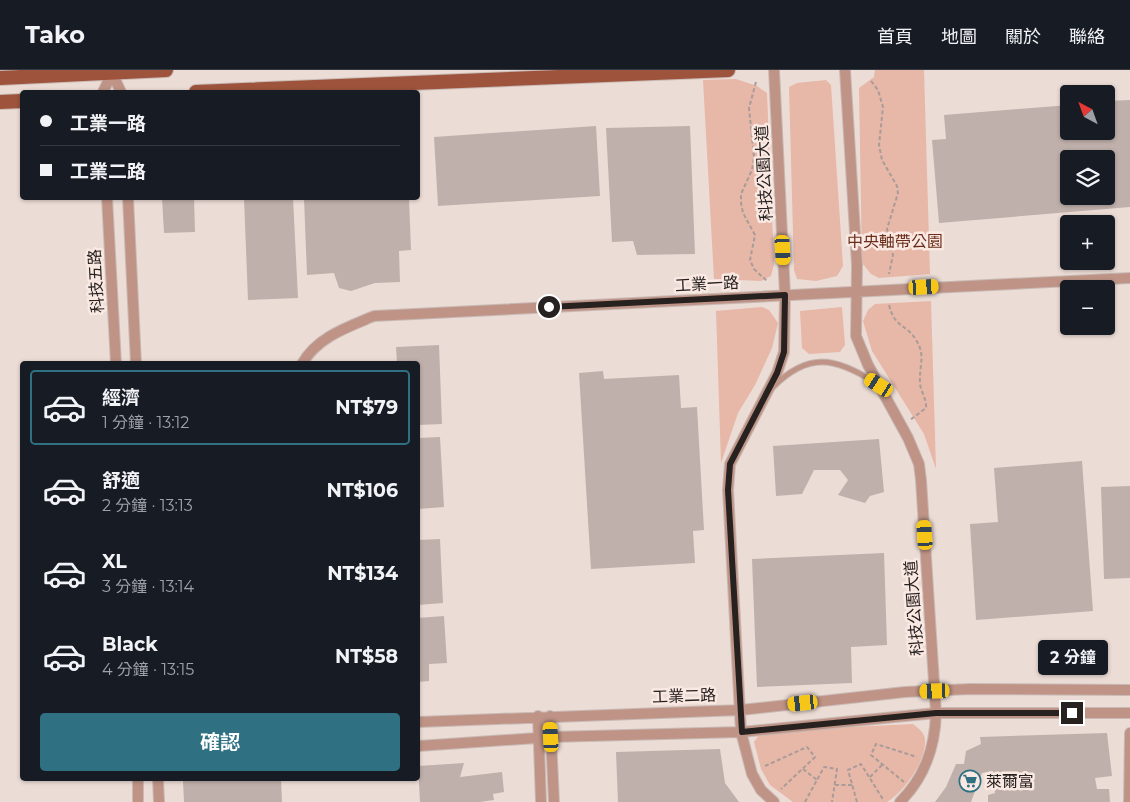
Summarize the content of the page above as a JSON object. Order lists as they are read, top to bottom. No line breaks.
{"streets":{"street":["科技公園大道","科技五路","工業一路","工業二路"]},"crossings":[["科技公園大道","工業一路"],["科技公園大道","工業二路"]],"parks":["中央軸帶公園"],"places":{"supermarket":["萊爾富"]},"north":"top left","page":{"header":"Tako","nav":["首頁","地圖","關於","聯絡"],"map_buttons":["+","−"],"banner":["工業一路","工業二路"],"list":[{"name":"經濟","note":"1 分鐘 · 13:12","value":"NT$79"},{"name":"舒適","note":"2 分鐘 · 13:13","value":"NT$106"},{"name":"XL","note":"3 分鐘 · 13:14","value":"NT$134"},{"name":"Black","note":"4 分鐘 · 13:15","value":"NT$58"}],"bubble":"2 分鐘","buttons":"確認"}}
